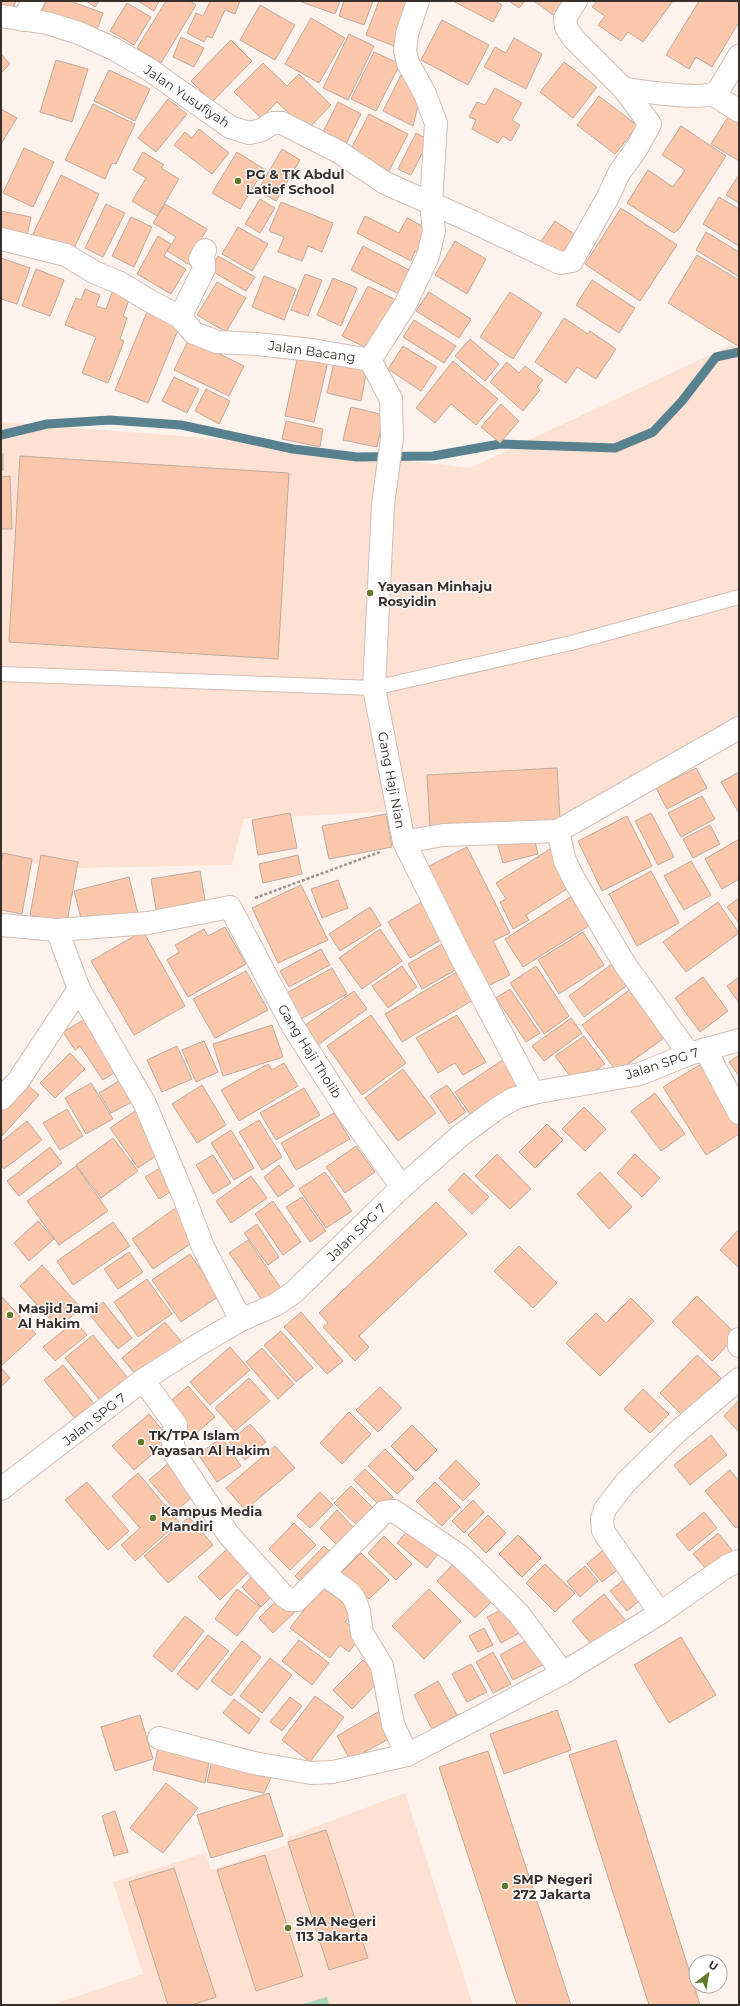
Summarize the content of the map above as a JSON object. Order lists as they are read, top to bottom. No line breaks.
{"streets":{"street":["Jalan Yusufiyah","Jalan Bacang","Gang Haji Nian","Gang Haji Tholib","Jalan SPG 7"]},"crossings":[["Jalan Bacang","Gang Haji Nian"],["Gang Haji Nian","Jalan SPG 7"],["Gang Haji Tholib","Jalan SPG 7"]],"places":["PG & TK Abdul Latief School","Yayasan Minhaju Rosyidin","Masjid Jami Al Hakim","TK/TPA Islam Yayasan Al Hakim","Kampus Media Mandiri","SMP Negeri 272 Jakarta","SMA Negeri 113 Jakarta"],"north":"top right"}
